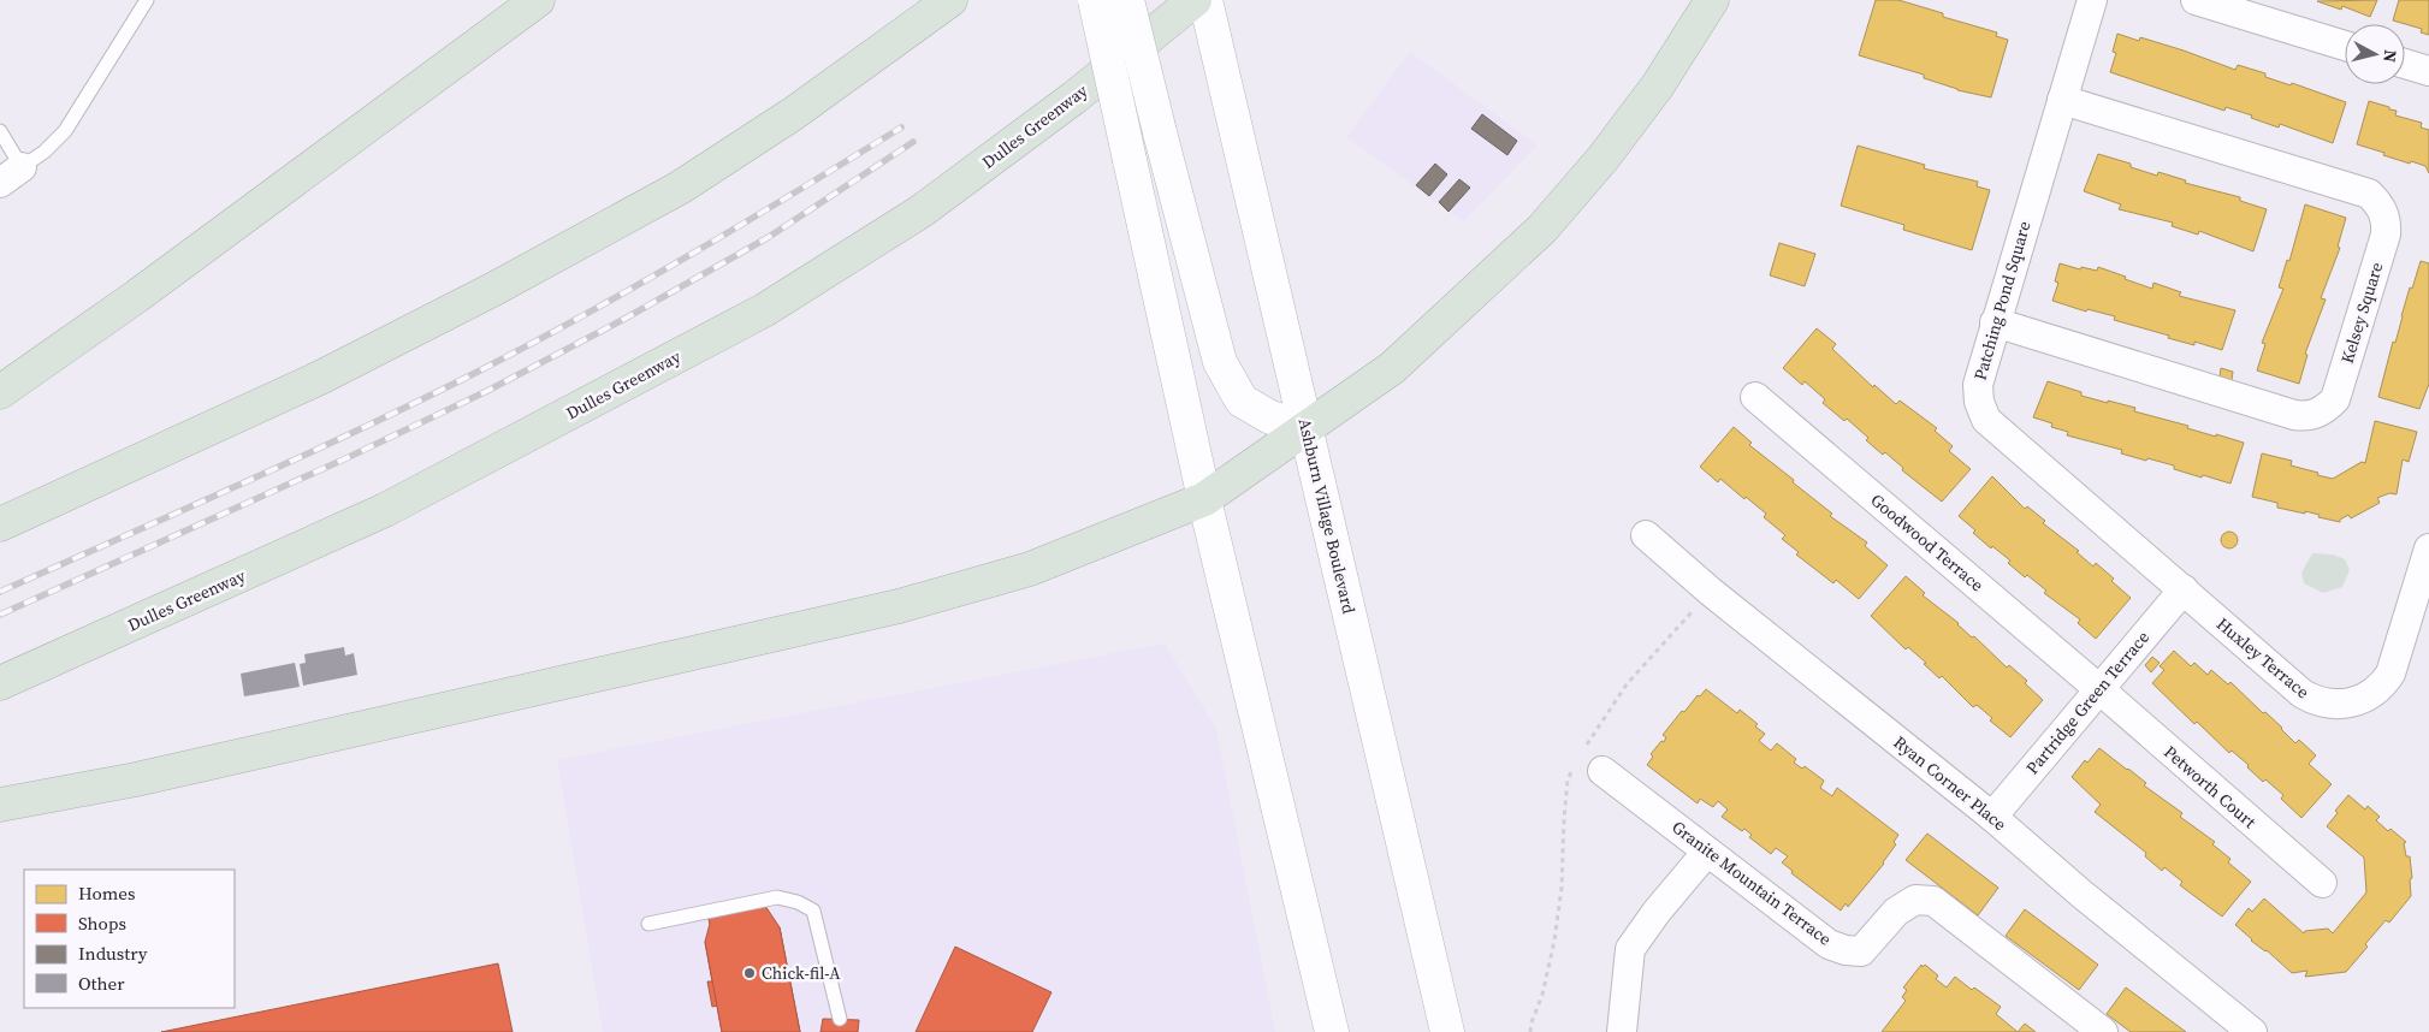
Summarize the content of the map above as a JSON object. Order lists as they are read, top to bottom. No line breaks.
{"streets":{"highway":["Dulles Greenway"],"main road":["Ashburn Village Boulevard"],"street":["Patching Pond Square","Kelsey Square","Goodwood Terrace","Huxley Terrace","Partridge Green Terrace","Ryan Corner Place","Petworth Court","Granite Mountain Terrace"]},"crossings":[["Patching Pond Square","Kelsey Square"],["Patching Pond Square","Huxley Terrace"],["Patching Pond Square","Partridge Green Terrace"],["Goodwood Terrace","Partridge Green Terrace"],["Goodwood Terrace","Petworth Court"],["Huxley Terrace","Partridge Green Terrace"],["Partridge Green Terrace","Ryan Corner Place"],["Partridge Green Terrace","Petworth Court"]],"places":["Chick-fil-A"],"legend":["Homes","Shops","Industry","Other"],"north":"right"}
